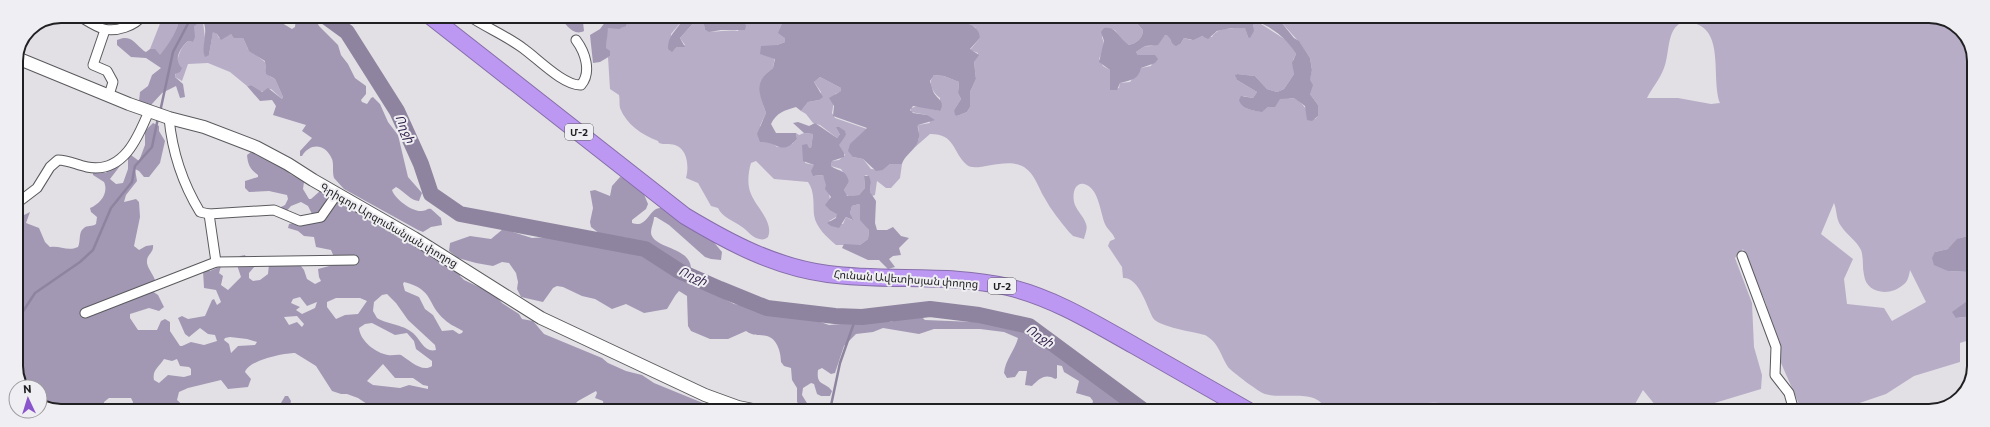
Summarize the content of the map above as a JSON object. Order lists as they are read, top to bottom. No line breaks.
{"streets":{"highway":["Մ-2","Հունան Ավետիսյան փողոց"],"street":["Գրիգոր Արզումանյան փողոց"]},"water":["Ողջի"],"north":"top"}
